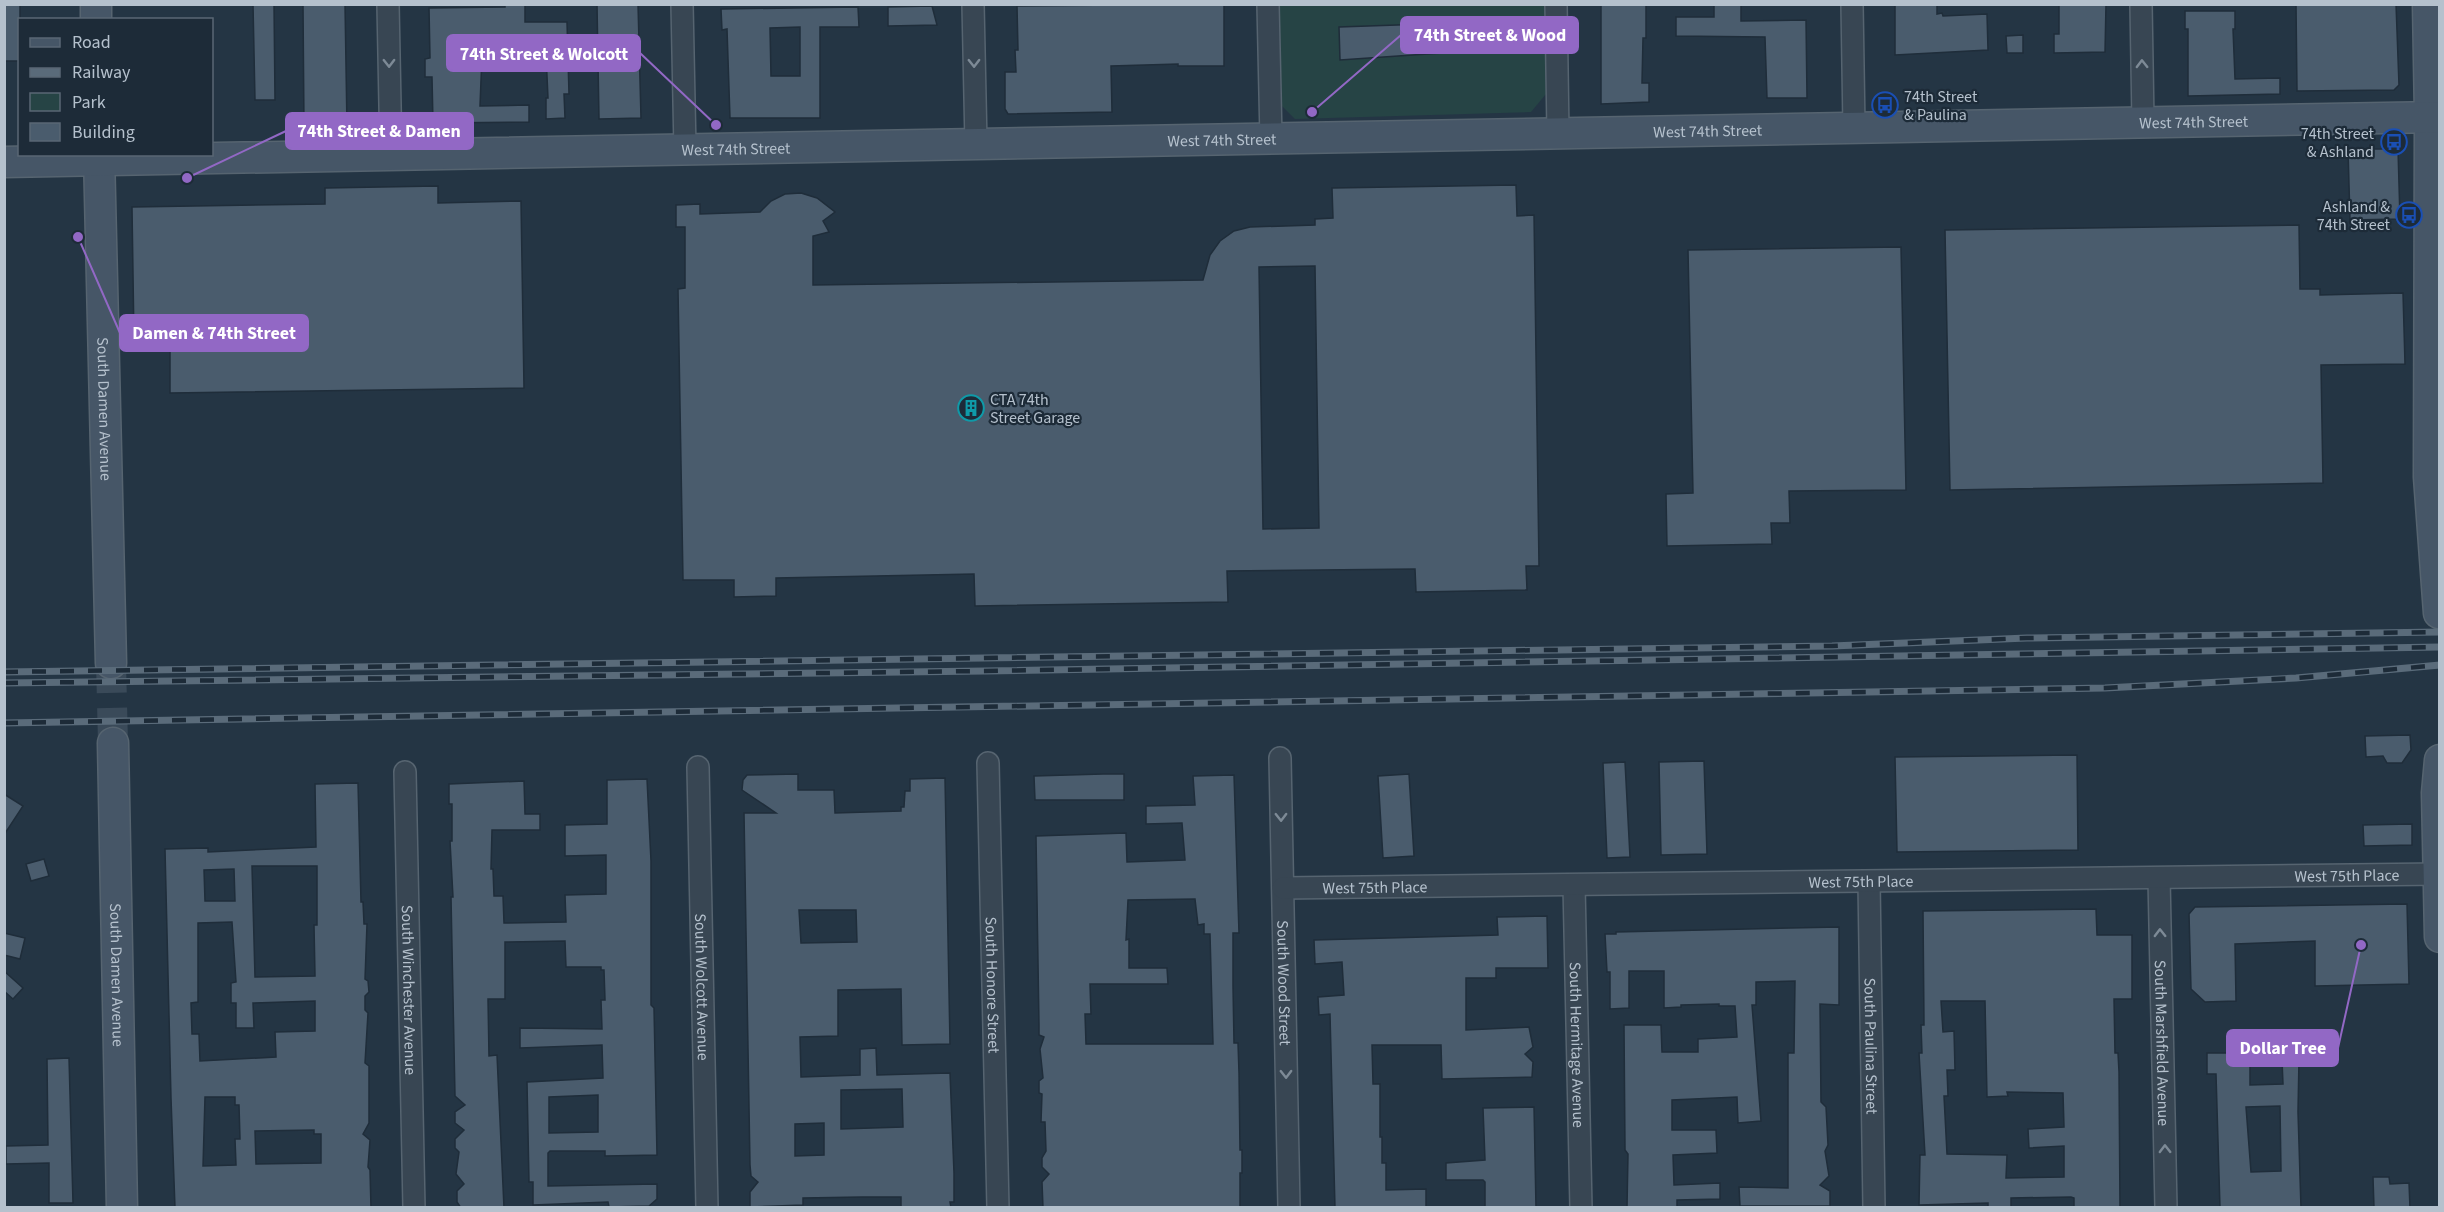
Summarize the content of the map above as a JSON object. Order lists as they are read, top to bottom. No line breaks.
{"streets":{"street":["West 74th Street","South Damen Avenue","West 75th Place","South Wood Street","South Honore Street","South Wolcott Avenue","South Winchester Avenue","South Marshfield Avenue","South Paulina Street","South Hermitage Avenue"]},"crossings":[["West 74th Street","South Damen Avenue"],["West 75th Place","South Wood Street"],["West 75th Place","South Marshfield Avenue"],["West 75th Place","South Paulina Street"],["West 75th Place","South Hermitage Avenue"]],"one_way":["South Wood Street","South Marshfield Avenue"],"places":{"bus stop":["74th Street & Paulina","74th Street & Ashland","Ashland & 74th Street"],"other":["74th Street & Wood","74th Street & Wolcott","74th Street & Damen","Damen & 74th Street","Dollar Tree"],"building":["CTA 74th Street Garage"]},"legend":["Road","Railway","Park","Building"]}
